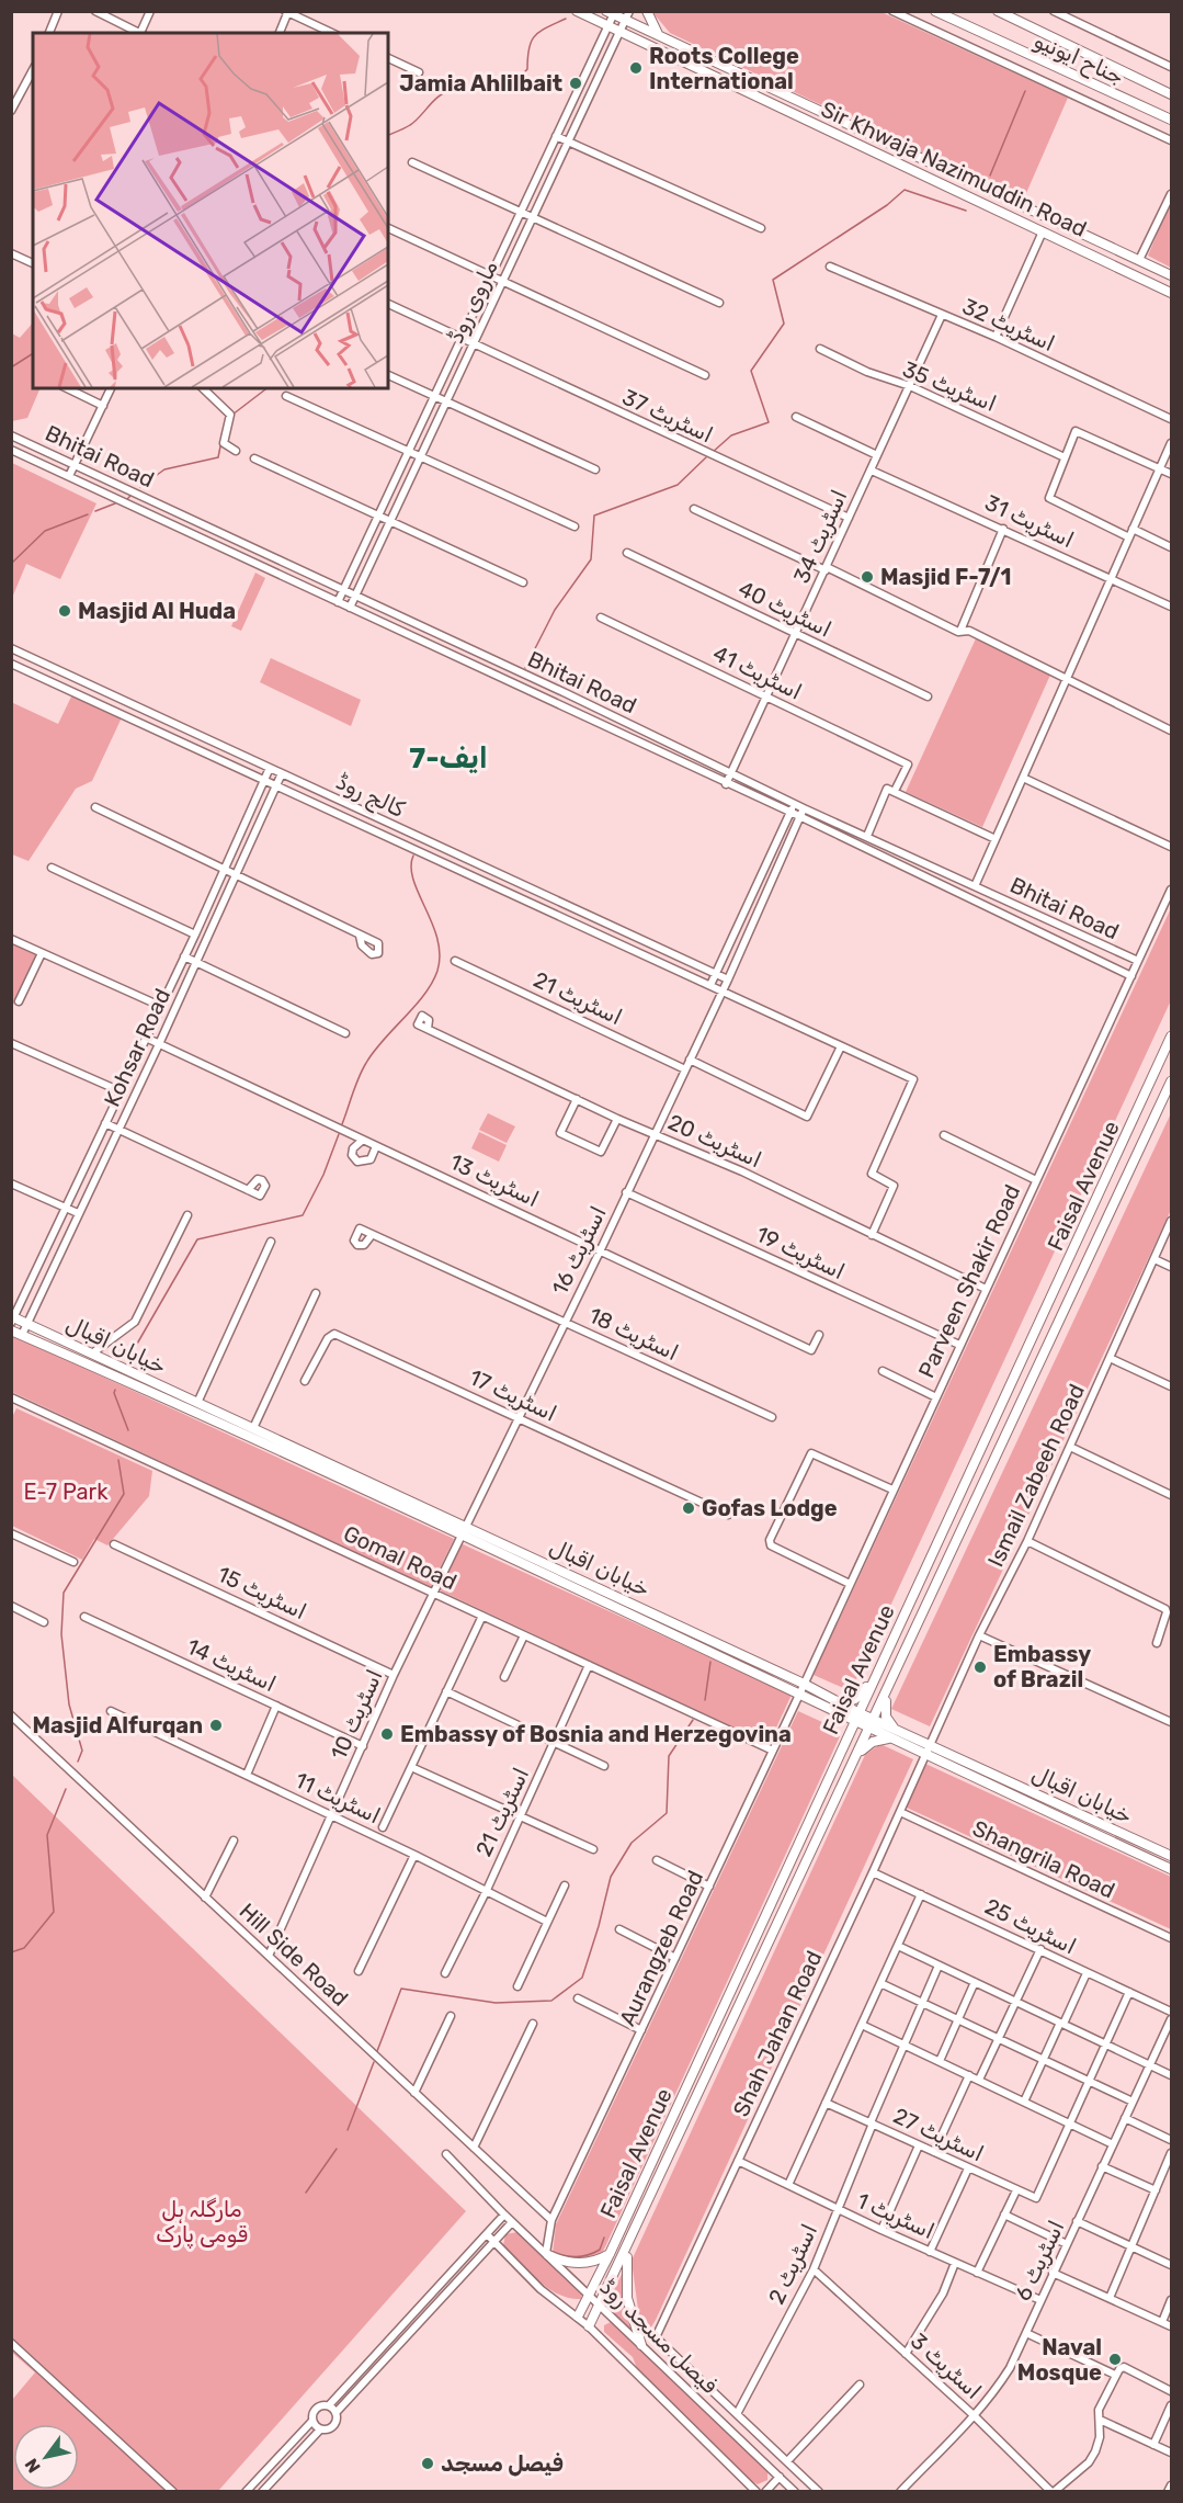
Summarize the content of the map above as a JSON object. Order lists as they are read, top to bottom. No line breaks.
{"streets":{"main road":["جناح ایونیو","Sir Khwaja Nazimuddin Road","Faisal Avenue","خیابان اقبال"],"street":["ماروی روڈ","اسٹریٹ 32","اسٹریٹ 35","اسٹریٹ 37","Bhitai Road","اسٹریٹ 31","اسٹریٹ 34","اسٹریٹ 40","اسٹریٹ 41","کالج روڈ","اسٹریٹ 21","Kohsar Road","اسٹریٹ 20","اسٹریٹ 13","اسٹریٹ 16","اسٹریٹ 19","Parveen Shakir Road","اسٹریٹ 18","اسٹریٹ 17","Ismail Zabeeh Road","Gomal Road","اسٹریٹ 15","اسٹریٹ 14","اسٹریٹ 10","اسٹریٹ 11","Shangrila Road","اسٹریٹ 25","Aurangzeb Road","Hill Side Road","Shah Jahan Road","اسٹریٹ 27","اسٹریٹ 1","اسٹریٹ 6","اسٹریٹ 2","فیصل مسجد روڈ","اسٹریٹ 3"]},"crossings":[["Sir Khwaja Nazimuddin Road","ماروی روڈ"],["ماروی روڈ","اسٹریٹ 37"],["ماروی روڈ","Bhitai Road"],["اسٹریٹ 32","اسٹریٹ 34"],["اسٹریٹ 35","اسٹریٹ 34"],["اسٹریٹ 37","اسٹریٹ 34"],["Bhitai Road","اسٹریٹ 34"],["Bhitai Road","Parveen Shakir Road"],["اسٹریٹ 31","اسٹریٹ 34"],["اسٹریٹ 34","اسٹریٹ 40"],["اسٹریٹ 34","اسٹریٹ 41"],["کالج روڈ","Kohsar Road"],["کالج روڈ","اسٹریٹ 20"],["کالج روڈ","اسٹریٹ 16"],["اسٹریٹ 21","اسٹریٹ 16"],["اسٹریٹ 21","Gomal Road"],["اسٹریٹ 21","اسٹریٹ 11"],["Kohsar Road","اسٹریٹ 13"],["Kohsar Road","خیابان اقبال"],["اسٹریٹ 20","اسٹریٹ 16"],["اسٹریٹ 20","Parveen Shakir Road"],["اسٹریٹ 13","اسٹریٹ 16"],["Faisal Avenue","خیابان اقبال"],["Faisal Avenue","فیصل مسجد روڈ"],["اسٹریٹ 16","اسٹریٹ 19"],["اسٹریٹ 16","اسٹریٹ 18"],["اسٹریٹ 16","خیابان اقبال"],["اسٹریٹ 16","اسٹریٹ 17"],["اسٹریٹ 16","اسٹریٹ 10"],["اسٹریٹ 19","Parveen Shakir Road"],["Parveen Shakir Road","خیابان اقبال"],["Parveen Shakir Road","Aurangzeb Road"],["خیابان اقبال","Ismail Zabeeh Road"],["خیابان اقبال","اسٹریٹ 10"],["خیابان اقبال","Aurangzeb Road"],["خیابان اقبال","Shah Jahan Road"],["Ismail Zabeeh Road","Shah Jahan Road"],["Gomal Road","اسٹریٹ 10"],["Gomal Road","Aurangzeb Road"],["اسٹریٹ 15","اسٹریٹ 10"],["اسٹریٹ 14","اسٹریٹ 10"],["اسٹریٹ 10","اسٹریٹ 11"],["اسٹریٹ 10","Hill Side Road"],["Shangrila Road","Shah Jahan Road"],["اسٹریٹ 25","Shah Jahan Road"],["Aurangzeb Road","Hill Side Road"],["Aurangzeb Road","فیصل مسجد روڈ"],["Shah Jahan Road","اسٹریٹ 1"],["Shah Jahan Road","اسٹریٹ 2"],["اسٹریٹ 27","اسٹریٹ 2"],["اسٹریٹ 1","اسٹریٹ 6"],["اسٹریٹ 1","اسٹریٹ 2"],["اسٹریٹ 6","اسٹریٹ 3"],["اسٹریٹ 2","اسٹریٹ 3"]],"districts":["ایف-7"],"parks":["E-7 Park","مارگلہ ہل قومی پارک"],"places":["Roots College International","Jamia Ahlilbait","Masjid F-7/1","Masjid Al Huda","Gofas Lodge","Embassy of Brazil","Masjid Alfurqan","Embassy of Bosnia and Herzegovina","Naval Mosque","فیصل مسجد"],"north":"bottom left"}
